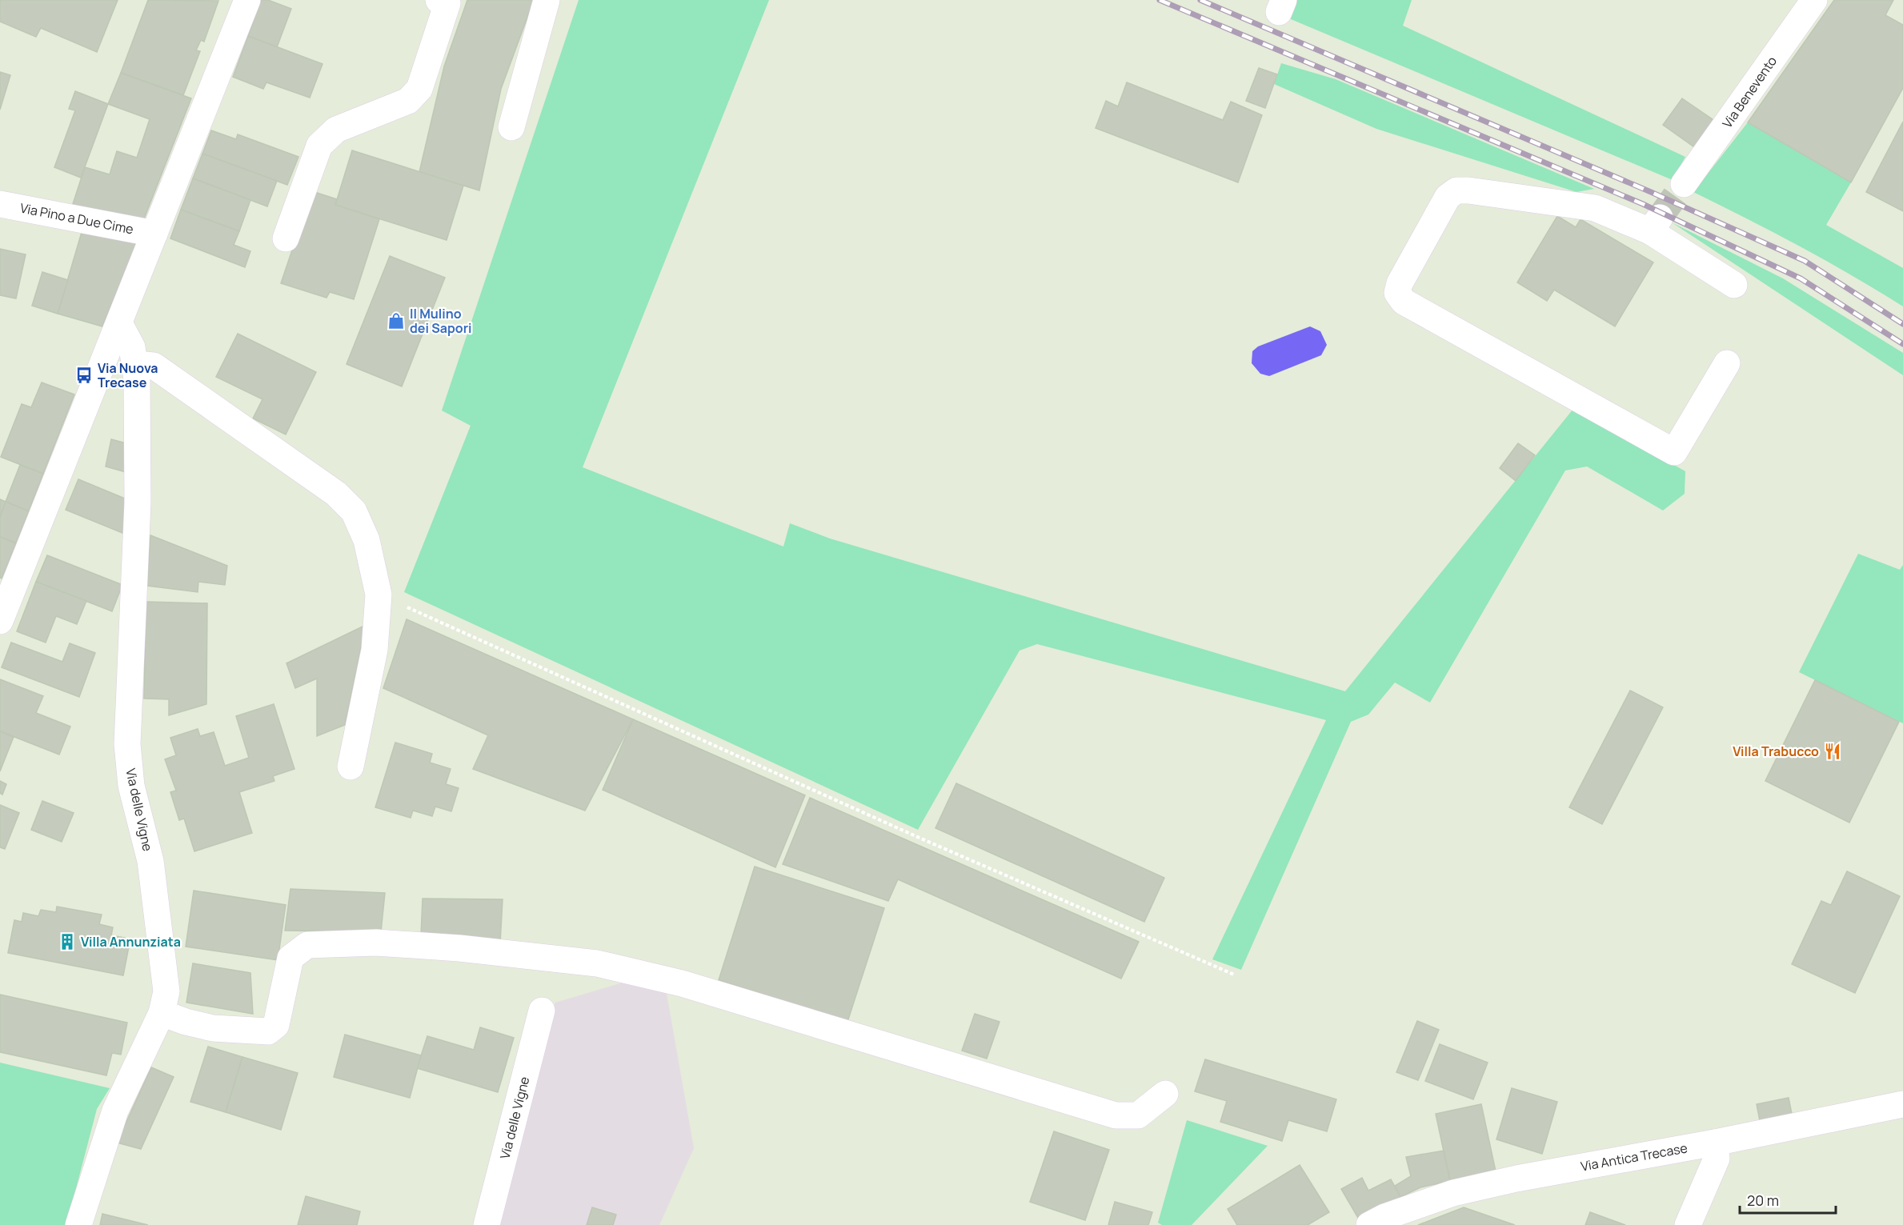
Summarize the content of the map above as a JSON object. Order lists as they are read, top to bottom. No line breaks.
{"streets":{"street":["Via Benevento","Via Pino a Due Cime","Via delle Vigne","Via Antica Trecase"]},"places":{"shop":["Il Mulino dei Sapori"],"bus stop":["Via Nuova Trecase"],"restaurant":["Villa Trabucco"],"building":["Villa Annunziata"]},"scale_bar":"20 m"}
